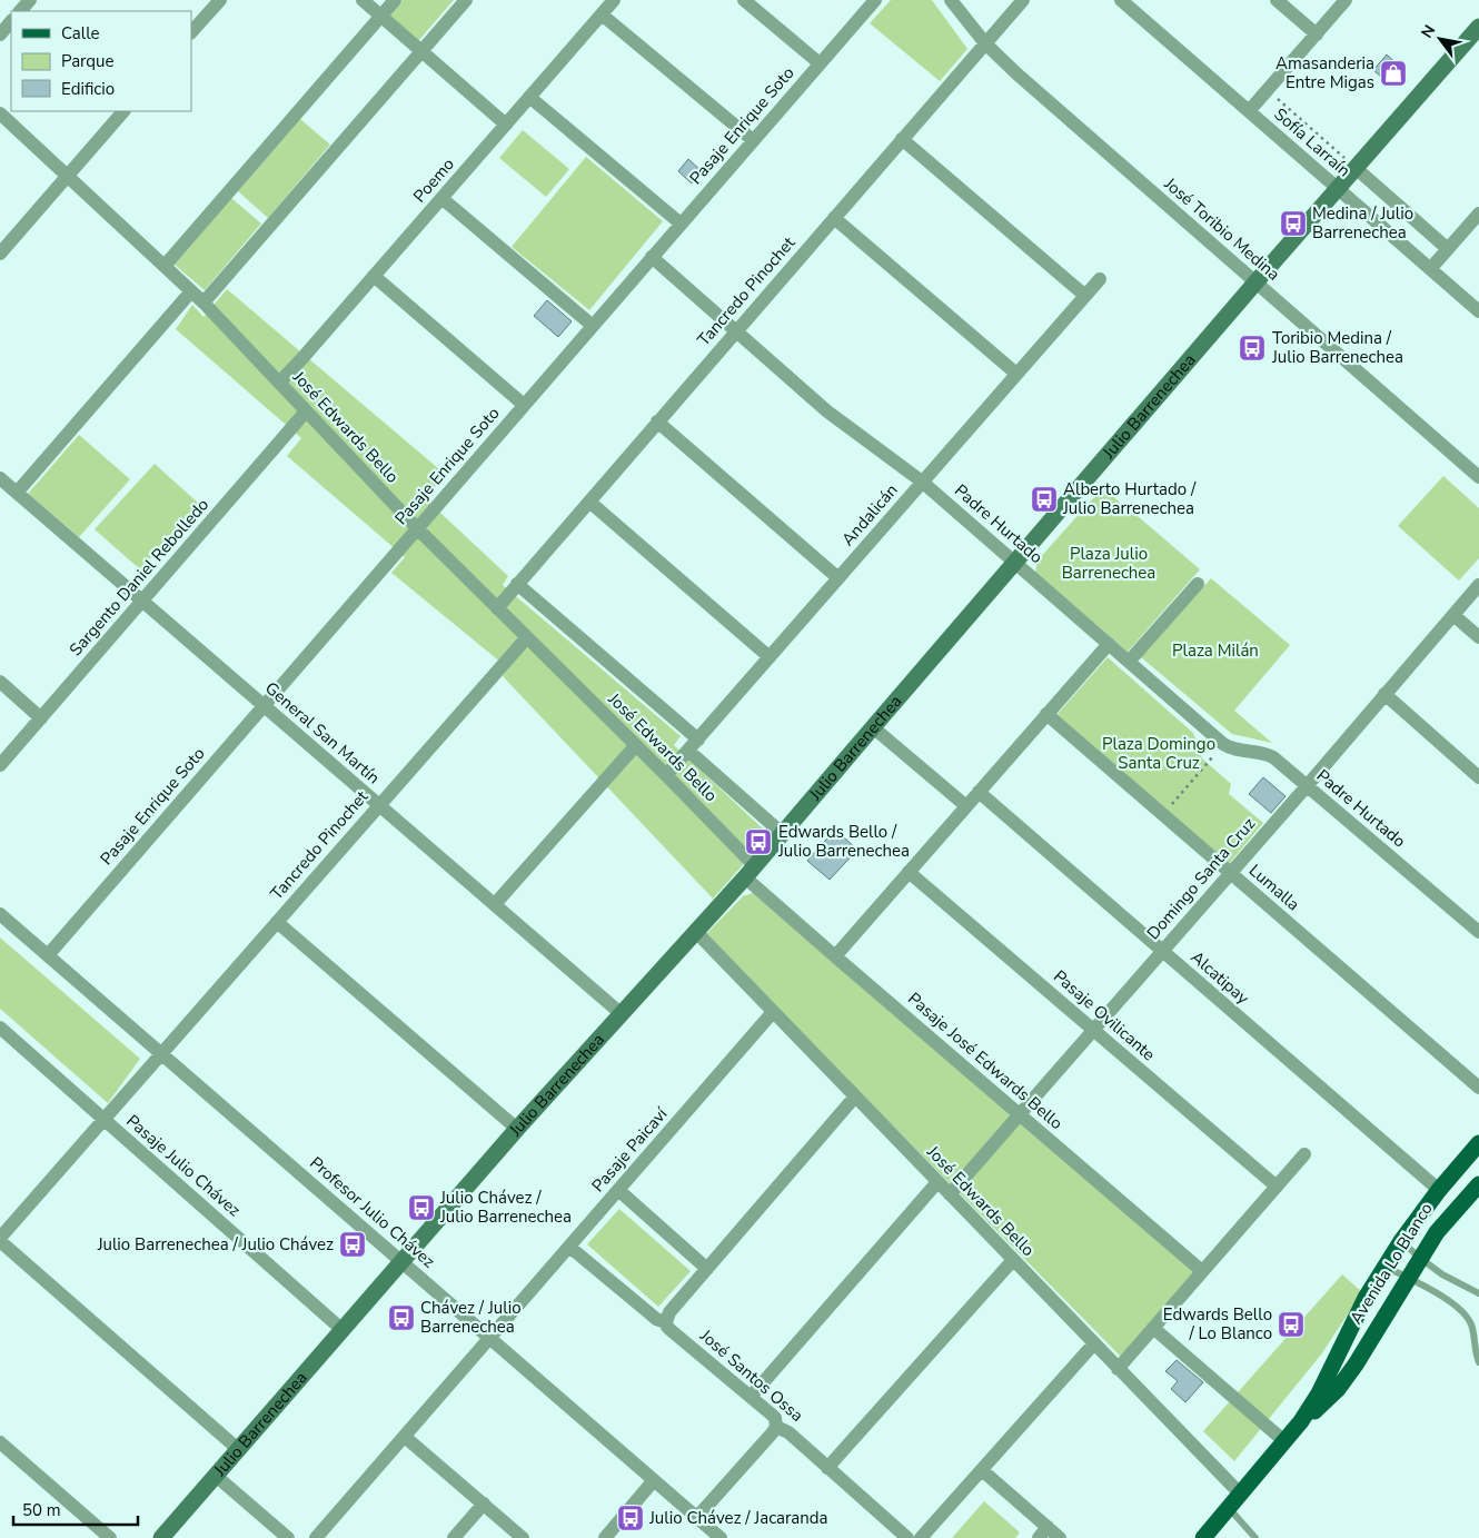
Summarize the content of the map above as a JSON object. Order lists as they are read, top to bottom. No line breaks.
{"streets":{"main road":["Avenida Lo Blanco"],"street":["Pasaje Enrique Soto","Sofía Larraín","Poemo","José Toribio Medina","Tancredo Pinochet","Julio Barrenechea","José Edwards Bello","Andalicán","Padre Hurtado","Sargento Daniel Rebolledo","General San Martín","Domingo Santa Cruz","Lumalla","Alcatipay","Pasaje Ovilicante","Pasaje José Edwards Bello","Pasaje Paicaví","Pasaje Julio Chávez","Profesor Julio Chávez","José Santos Ossa"]},"crossings":[["Pasaje Enrique Soto","José Edwards Bello"],["Pasaje Enrique Soto","Padre Hurtado"],["Pasaje Enrique Soto","General San Martín"],["Pasaje Enrique Soto","Profesor Julio Chávez"],["Sofía Larraín","Julio Barrenechea"],["Poemo","José Edwards Bello"],["José Toribio Medina","Tancredo Pinochet"],["José Toribio Medina","Julio Barrenechea"],["Tancredo Pinochet","José Edwards Bello"],["Tancredo Pinochet","Padre Hurtado"],["Tancredo Pinochet","General San Martín"],["Tancredo Pinochet","Pasaje Julio Chávez"],["Tancredo Pinochet","Profesor Julio Chávez"],["Julio Barrenechea","José Edwards Bello"],["Julio Barrenechea","Padre Hurtado"],["Julio Barrenechea","General San Martín"],["Julio Barrenechea","Pasaje José Edwards Bello"],["Julio Barrenechea","Pasaje Julio Chávez"],["Julio Barrenechea","Profesor Julio Chávez"],["José Edwards Bello","Andalicán"],["José Edwards Bello","Sargento Daniel Rebolledo"],["José Edwards Bello","Domingo Santa Cruz"],["José Edwards Bello","Pasaje José Edwards Bello"],["José Edwards Bello","Pasaje Paicaví"],["José Edwards Bello","Avenida Lo Blanco"],["Andalicán","Padre Hurtado"],["Padre Hurtado","Domingo Santa Cruz"],["Sargento Daniel Rebolledo","General San Martín"],["Domingo Santa Cruz","Lumalla"],["Domingo Santa Cruz","Alcatipay"],["Domingo Santa Cruz","Pasaje Ovilicante"],["Domingo Santa Cruz","Pasaje José Edwards Bello"],["Alcatipay","Avenida Lo Blanco"],["Pasaje Paicaví","Profesor Julio Chávez"],["Pasaje Paicaví","José Santos Ossa"]],"parks":["Plaza Julio Barrenechea","Plaza Milán","Plaza Domingo Santa Cruz"],"places":{"shop":["Amasanderia Entre Migas"],"bus stop":["Medina / Julio Barrenechea","Toribio Medina / Julio Barrenechea","Alberto Hurtado / Julio Barrenechea","Edwards Bello / Julio Barrenechea","Julio Chávez / Julio Barrenechea","Julio Barrenechea / Julio Chávez","Chávez / Julio Barrenechea","Edwards Bello / Lo Blanco","Julio Chávez / Jacaranda"]},"legend":["Calle","Parque","Edificio"],"scale_bar":"50 m","north":"top left"}
